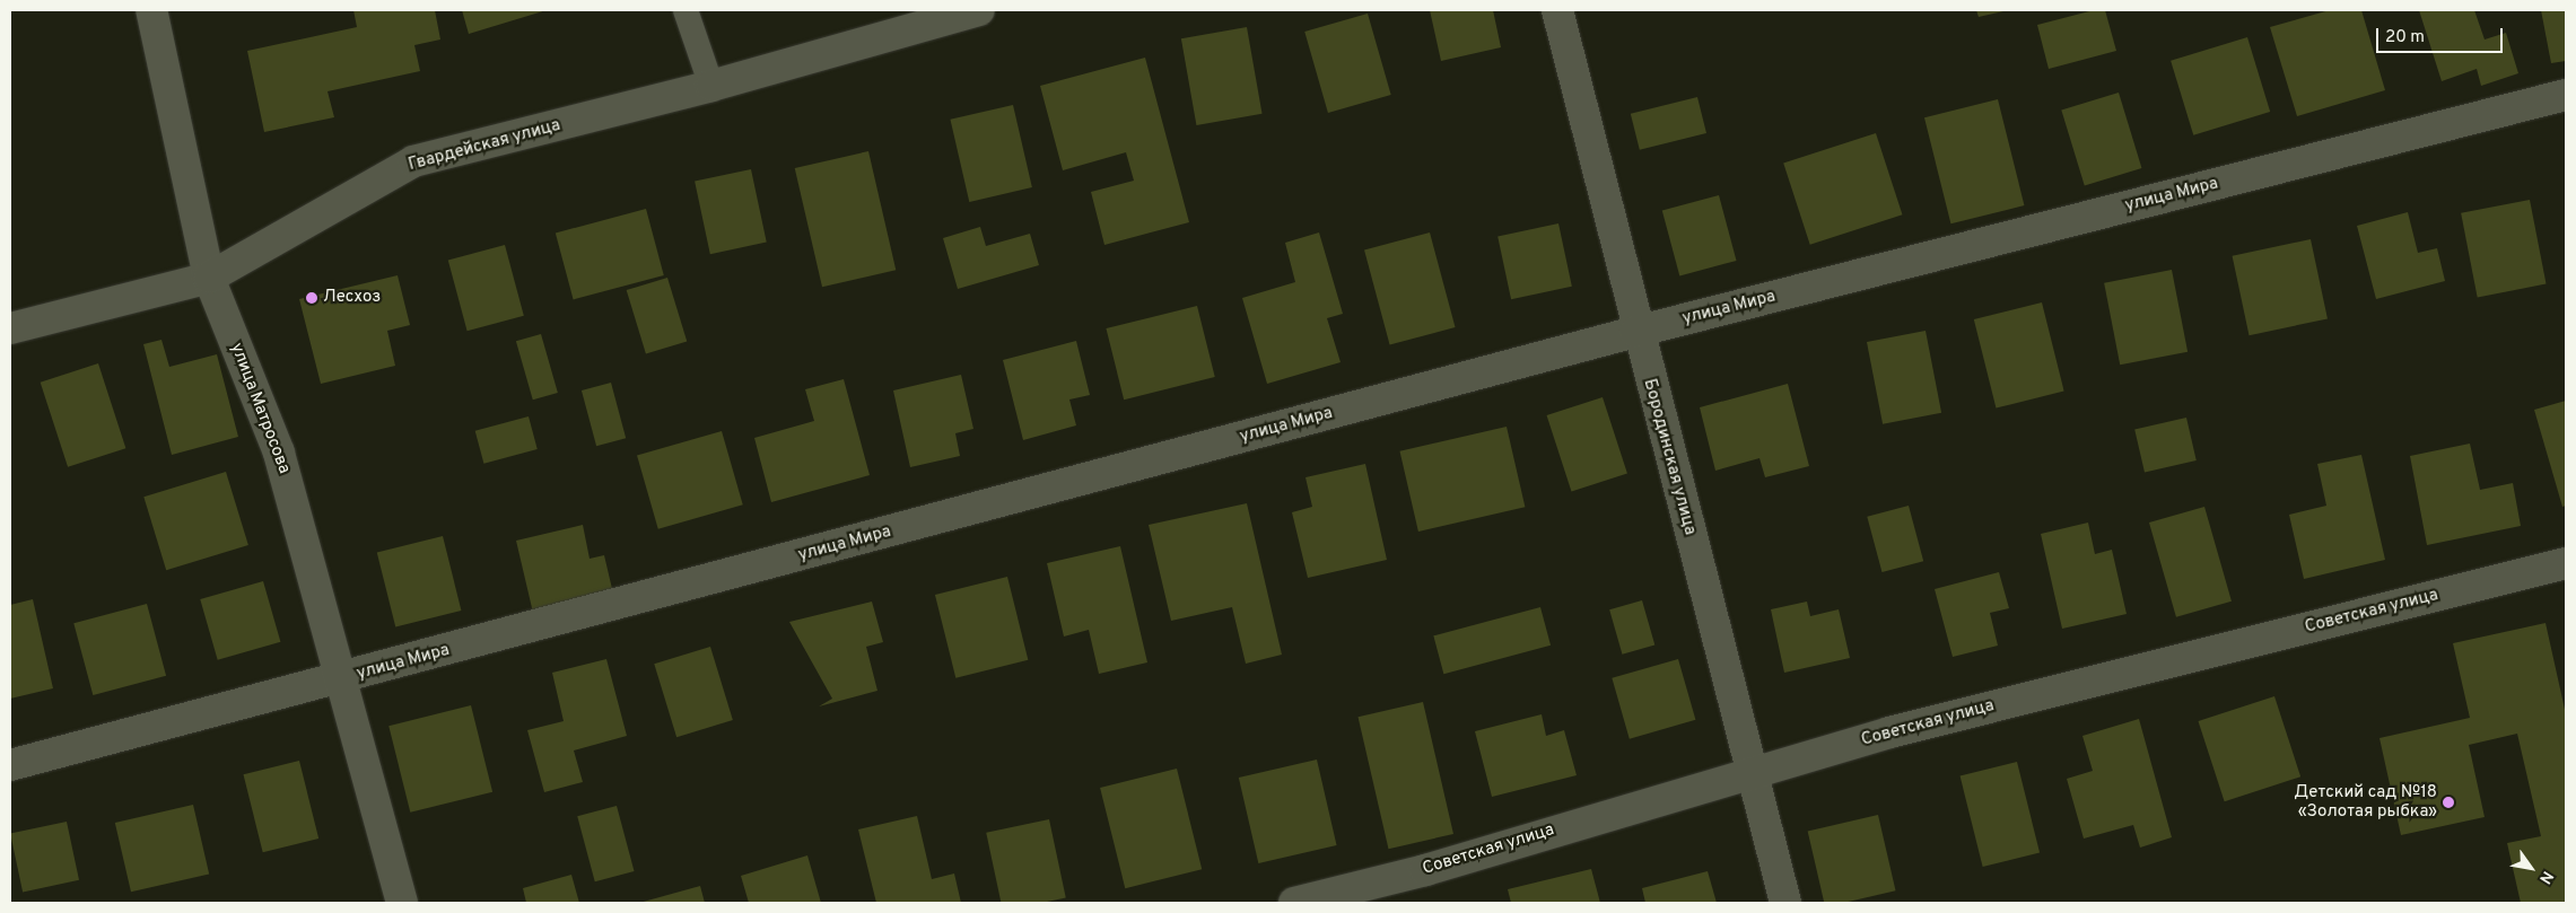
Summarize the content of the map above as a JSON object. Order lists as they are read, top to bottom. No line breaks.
{"streets":{"street":["Гвардейская улица","улица Мира","улица Матросова","Бородинская улица","Советская улица"]},"crossings":[["Гвардейская улица","улица Матросова"],["улица Мира","улица Матросова"],["улица Мира","Бородинская улица"],["Бородинская улица","Советская улица"]],"places":["Лесхоз","Детский сад №18 «Золотая рыбка»"],"scale_bar":"20 m","north":"bottom right"}
